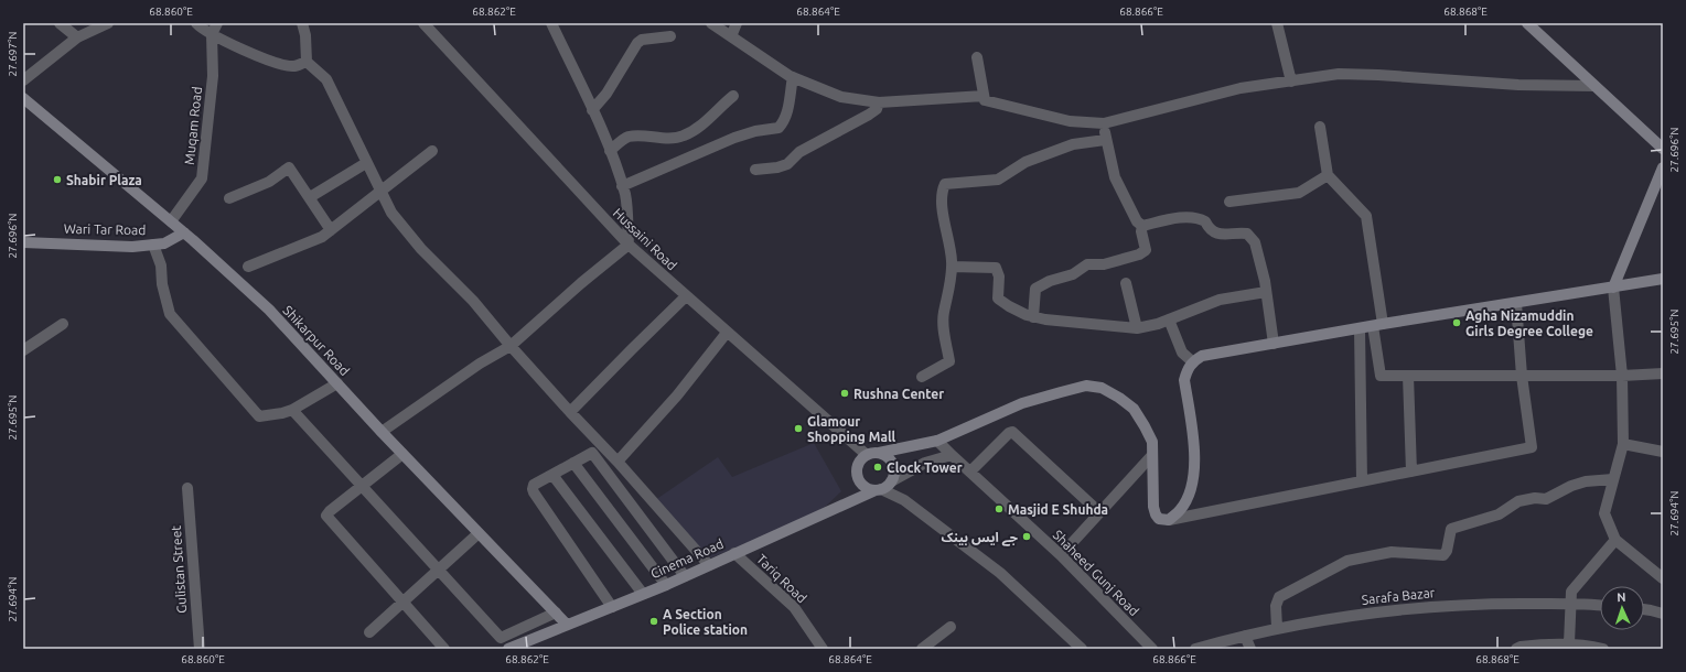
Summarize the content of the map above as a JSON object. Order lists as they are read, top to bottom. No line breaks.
{"streets":{"street":["Muqam Road","Wari Tar Road","Hussaini Road","Shikarpur Road","Cinema Road","Gulistan Street","Shaheed Gunj Road","Tariq Road","Sarafa Bazar"]},"crossings":[["Muqam Road","Shikarpur Road"],["Wari Tar Road","Shikarpur Road"],["Hussaini Road","Cinema Road"],["Shikarpur Road","Cinema Road"],["Cinema Road","Tariq Road"]],"places":["Shabir Plaza","Agha Nizamuddin Girls Degree College","Rushna Center","Glamour Shopping Mall","Clock Tower","Masjid E Shuhda","جے ایس بینک","A Section Police station"],"north":"top","coordinates":["68.860°E","68.862°E","68.864°E","68.866°E","68.868°E","27.697°N","27.696°N","27.695°N","27.694°N"]}
